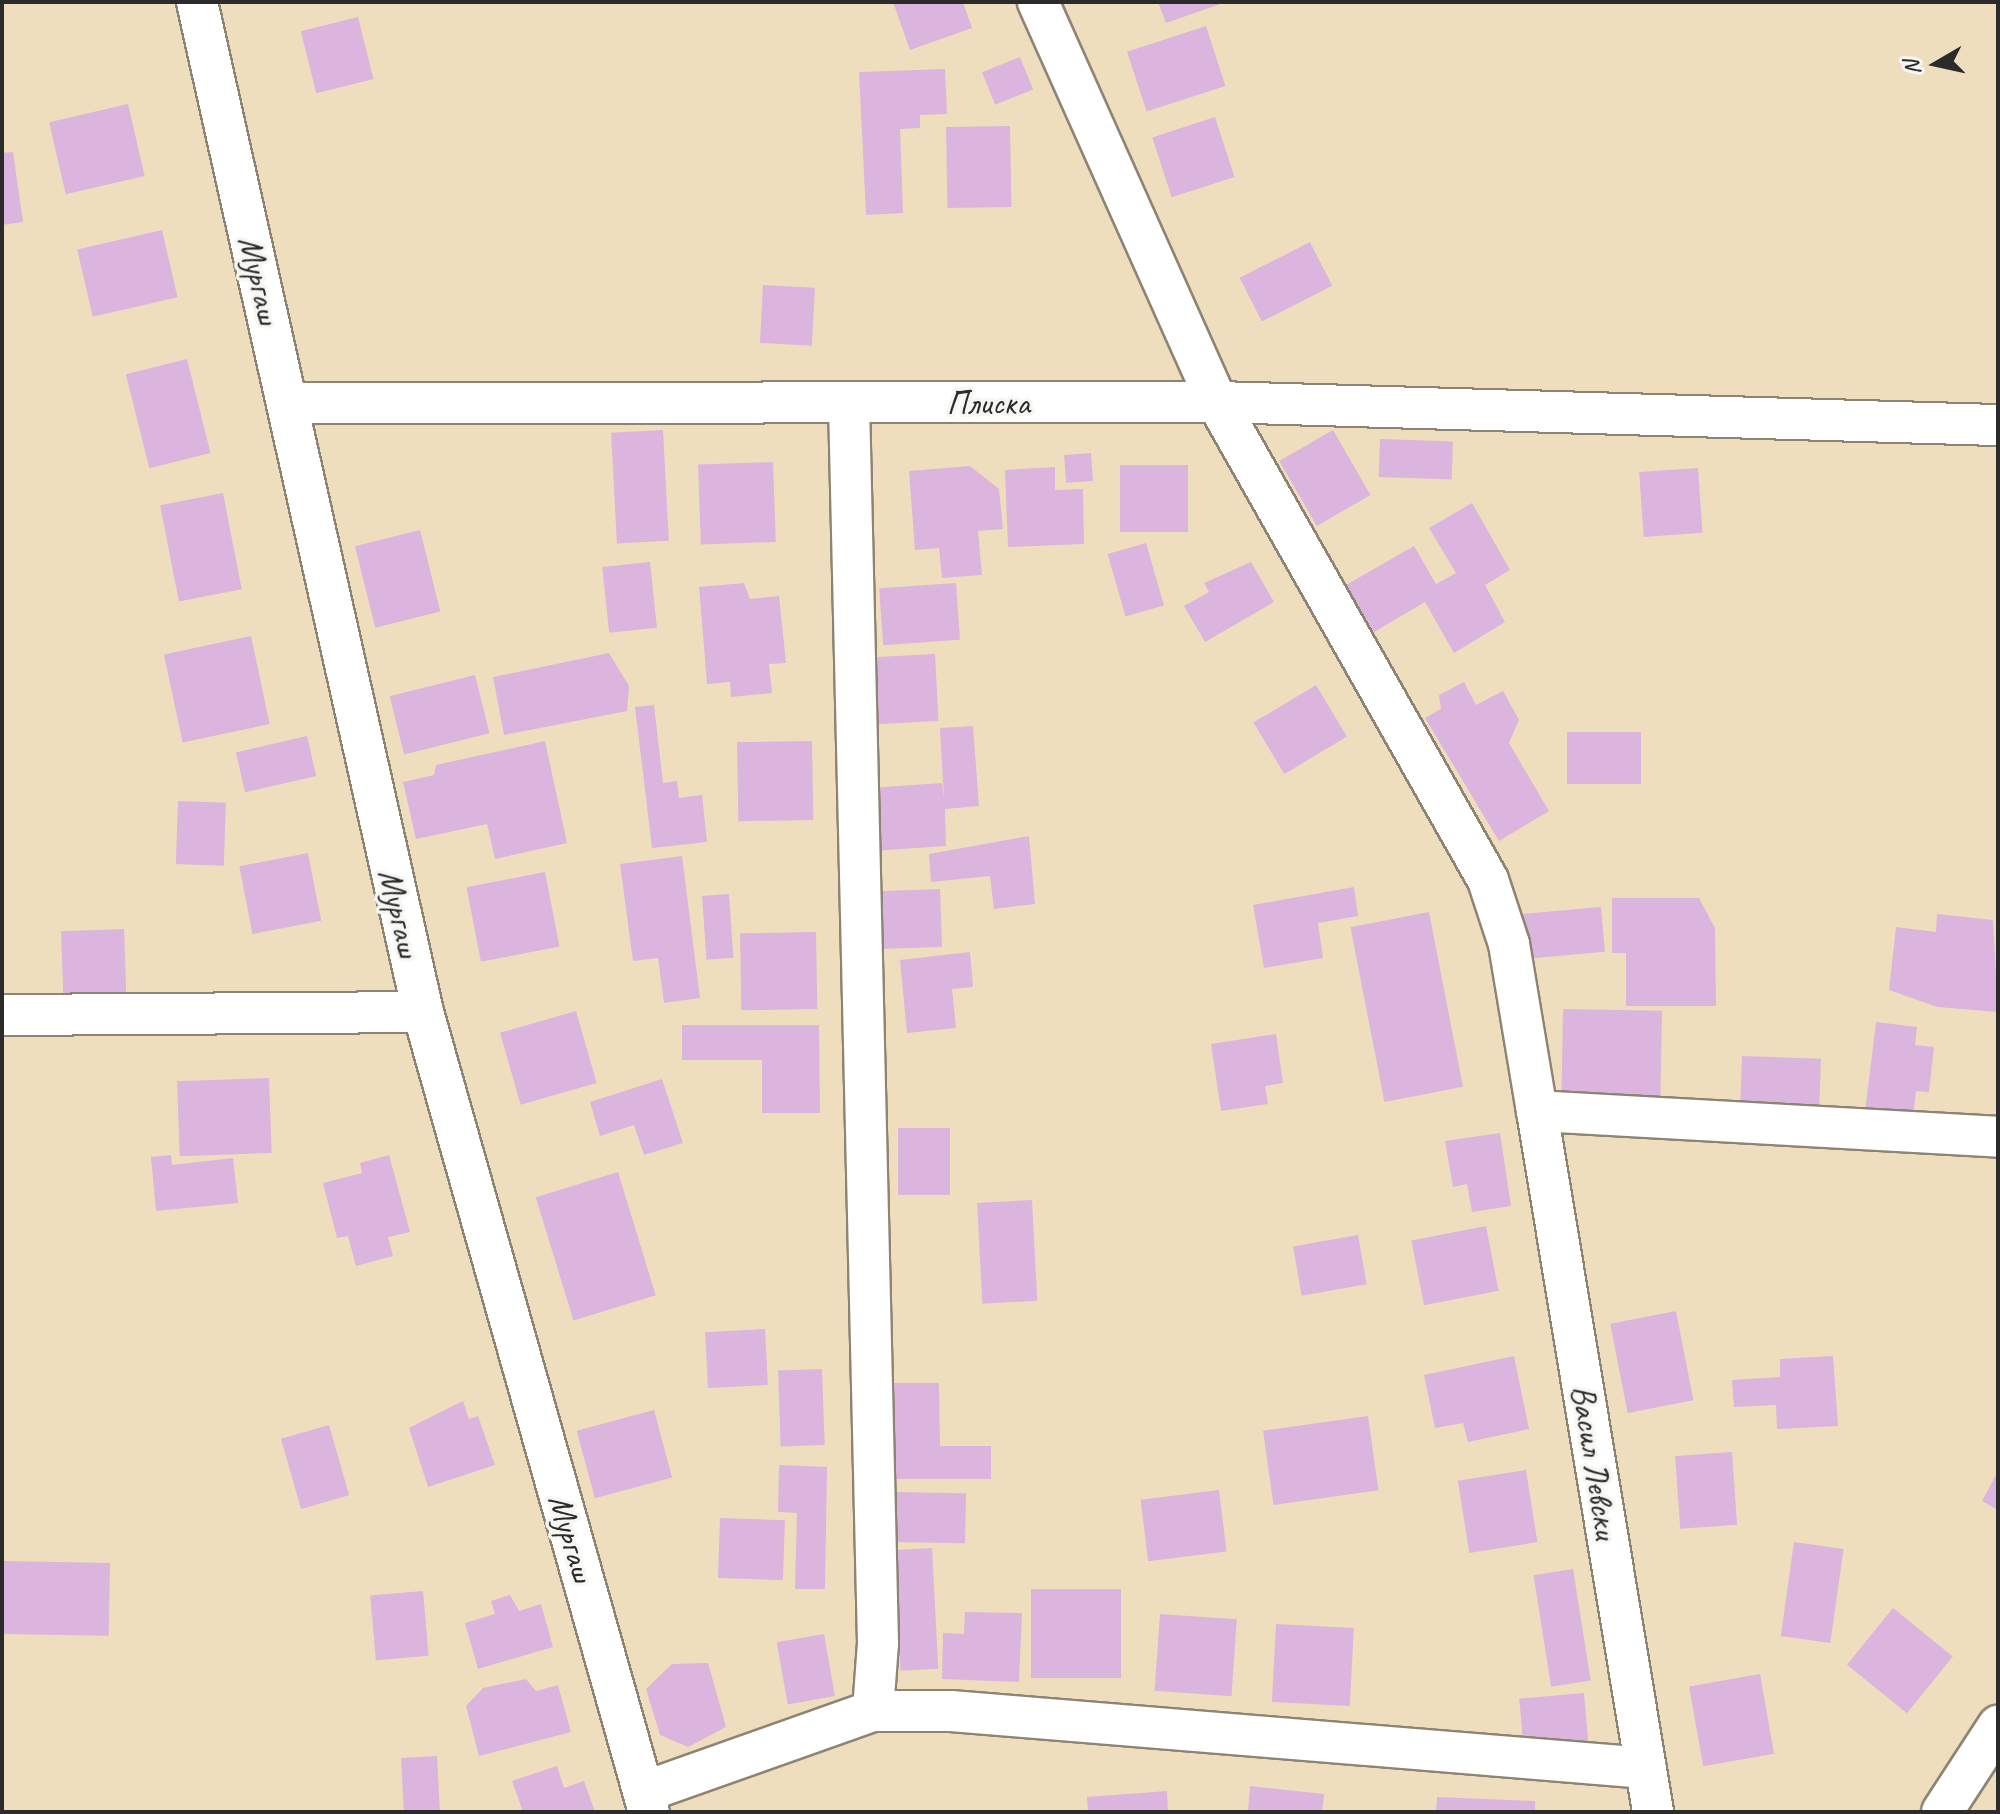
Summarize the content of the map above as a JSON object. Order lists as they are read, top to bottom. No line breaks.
{"streets":{"street":["Мургаш","Плиска","Васил Левски"]},"crossings":[["Мургаш","Плиска"],["Плиска","Васил Левски"]],"north":"left"}
